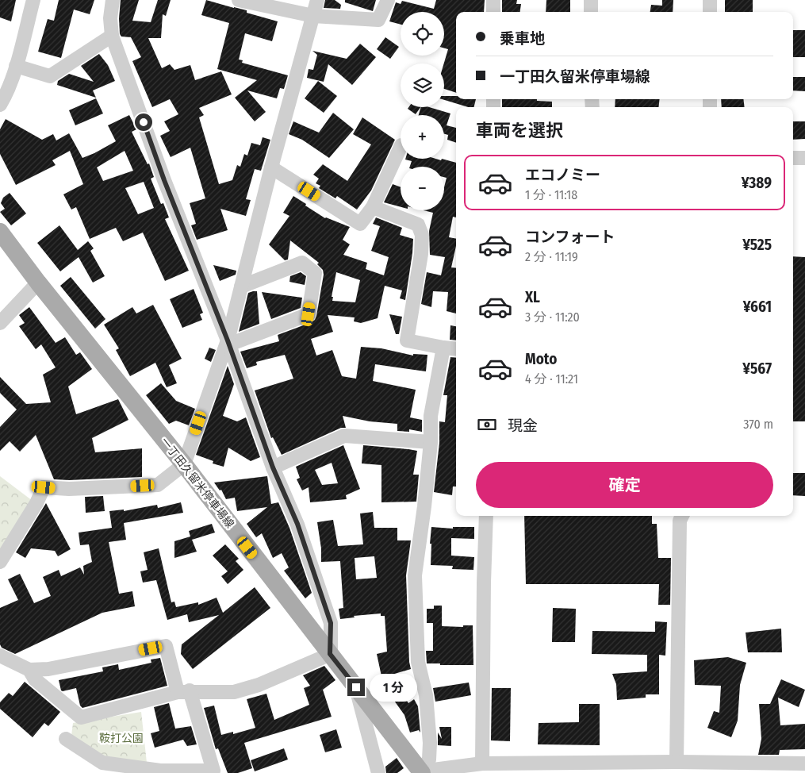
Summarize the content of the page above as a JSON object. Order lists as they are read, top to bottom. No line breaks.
{"streets":{"main road":["一丁田久留米停車場線"]},"parks":["鞍打公園"],"page":{"map_buttons":["+","−"],"banner":["乗車地","一丁田久留米停車場線"],"heading":"車両を選択","list":[{"name":"エコノミー","note":"1 分 · 11:18","value":"¥389"},{"name":"コンフォート","note":"2 分 · 11:19","value":"¥525"},{"name":"XL","note":"3 分 · 11:20","value":"¥661"},{"name":"Moto","note":"4 分 · 11:21","value":"¥567"}],"pay":["現金","370 m"],"buttons":"確定","bubble":"1 分"}}
